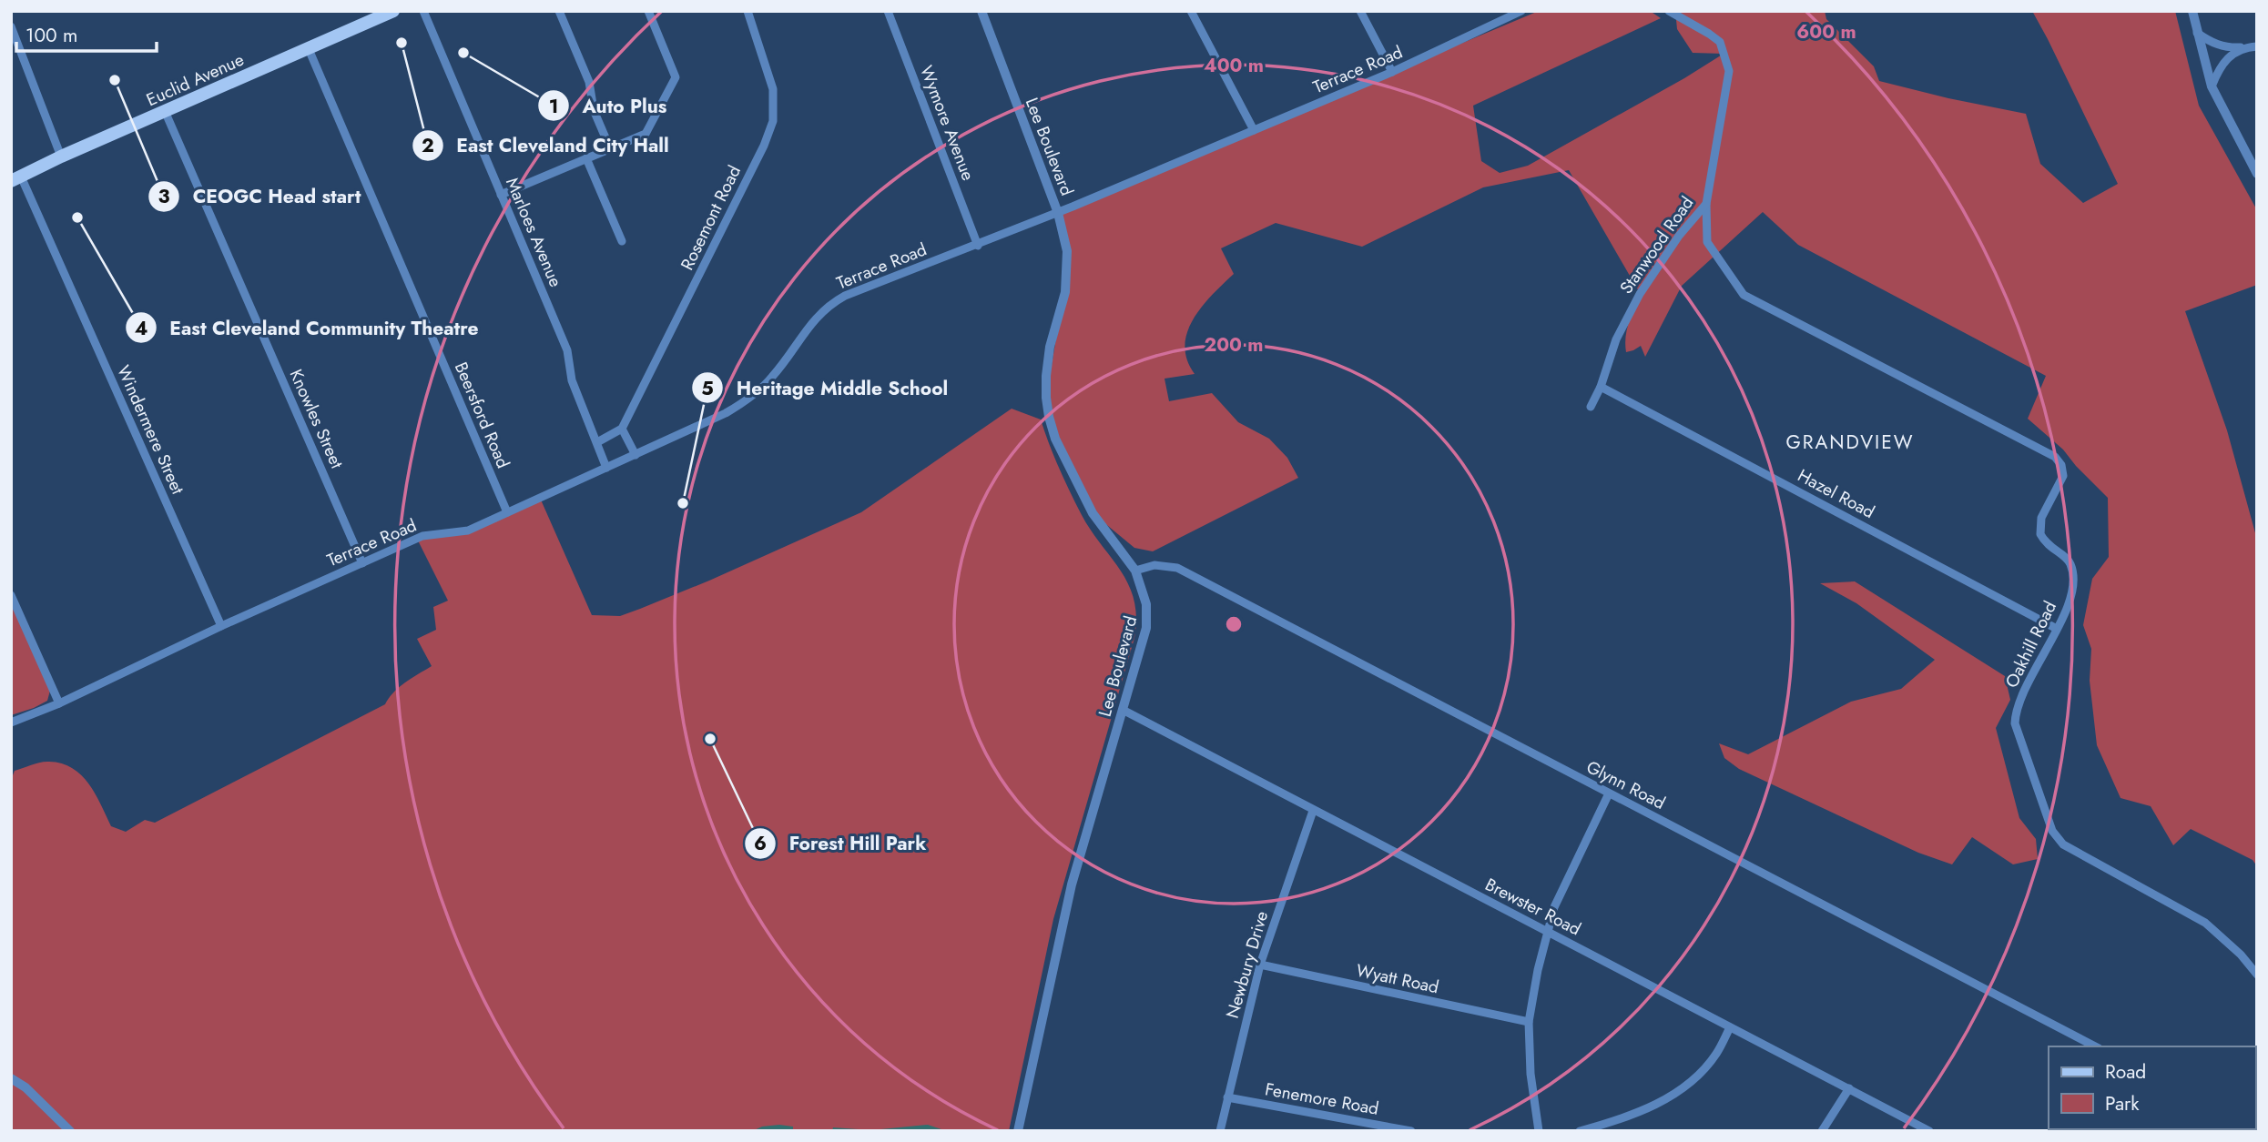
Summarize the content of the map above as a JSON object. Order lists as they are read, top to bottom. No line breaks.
{"streets":{"main road":["Euclid Avenue"],"street":["Terrace Road","Wymore Avenue","Lee Boulevard","Rosemont Road","Marloes Avenue","Stanwood Road","Beersford Road","Knowles Street","Windermere Street","Hazel Road","Oakhill Road","Glynn Road","Brewster Road","Newbury Drive","Wyatt Road","Fenemore Road"]},"crossings":[["Terrace Road","Wymore Avenue"],["Terrace Road","Lee Boulevard"],["Terrace Road","Marloes Avenue"],["Terrace Road","Beersford Road"],["Terrace Road","Knowles Street"],["Terrace Road","Windermere Street"],["Euclid Avenue","Beersford Road"],["Euclid Avenue","Knowles Street"],["Euclid Avenue","Windermere Street"],["Lee Boulevard","Glynn Road"],["Lee Boulevard","Brewster Road"],["Stanwood Road","Hazel Road"],["Stanwood Road","Oakhill Road"],["Hazel Road","Oakhill Road"],["Brewster Road","Newbury Drive"],["Newbury Drive","Wyatt Road"],["Newbury Drive","Fenemore Road"]],"districts":["GRANDVIEW"],"places":["East Cleveland City Hall","Auto Plus","CEOGC Head start","East Cleveland Community Theatre","Heritage Middle School","Forest Hill Park"],"legend":["Road","Park"],"scale_bar":"100 m","rings":["600 m","400 m","200 m"]}
